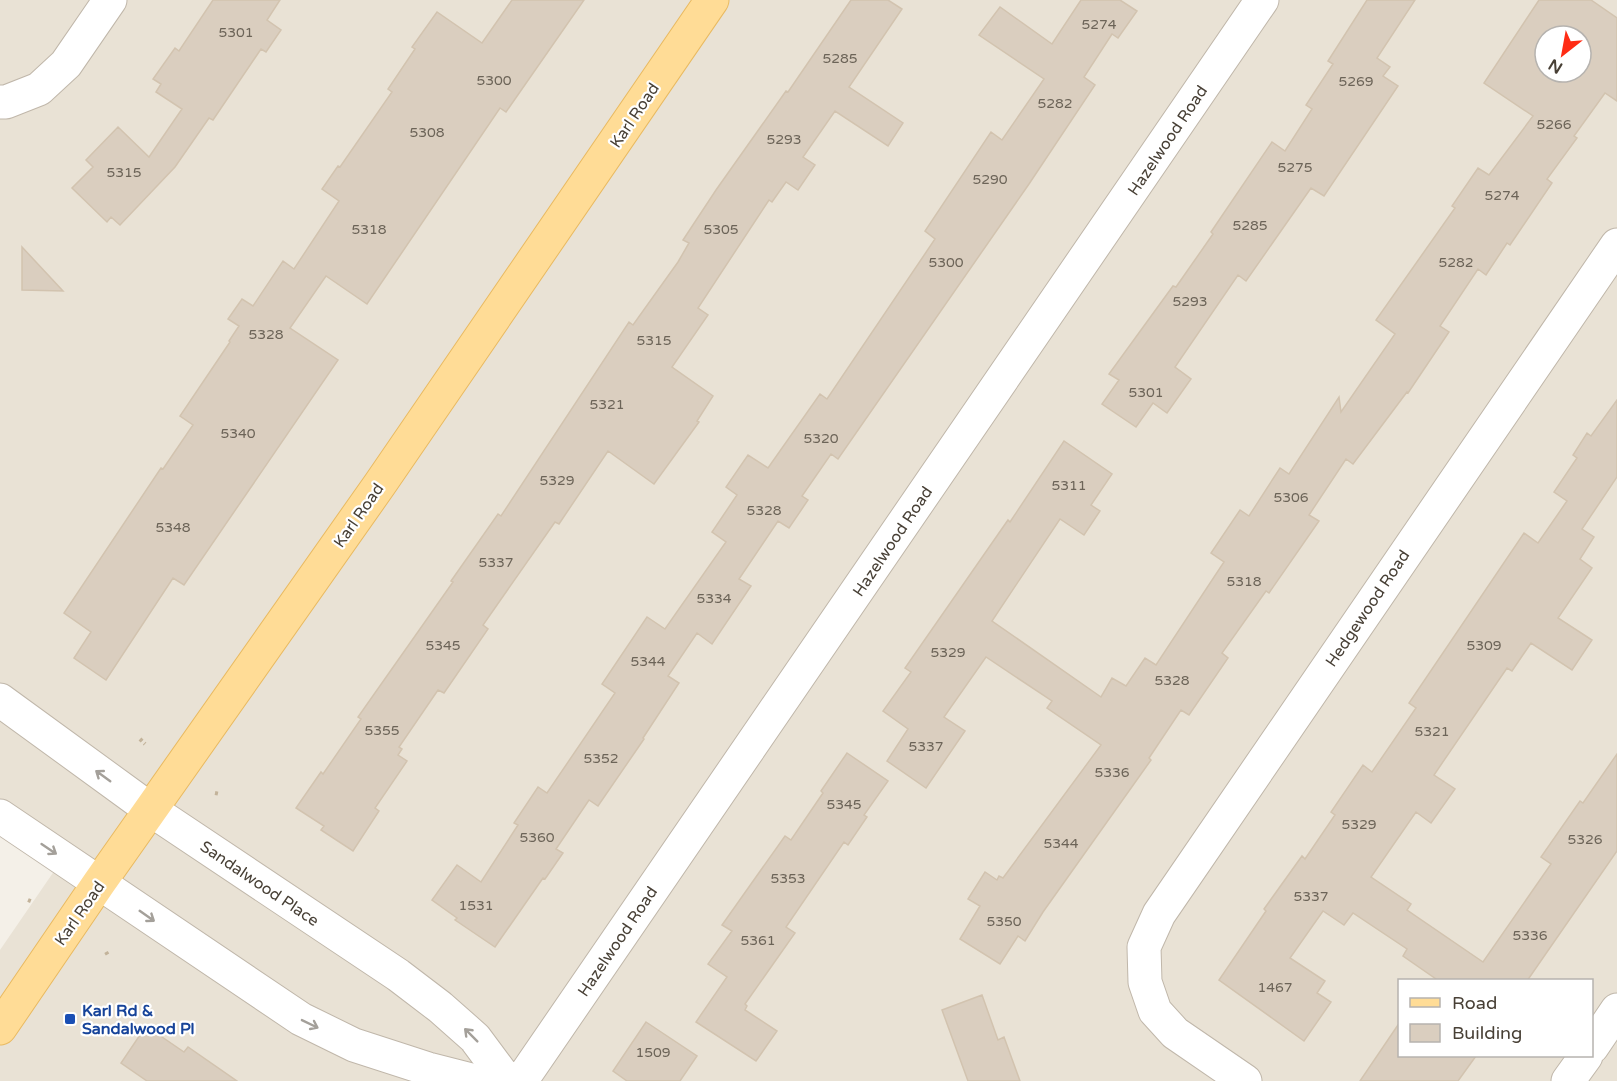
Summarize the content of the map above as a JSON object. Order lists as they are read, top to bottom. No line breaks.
{"streets":{"main road":["Karl Road"],"street":["Hazelwood Road","Hedgewood Road","Sandalwood Place"]},"crossings":[["Karl Road","Sandalwood Place"]],"places":{"transit":["Karl Rd & Sandalwood Pl"]},"house_numbers":["5274","5301","5285","5300","5269","5282","5266","5308","5293","5275","5315","5290","5274","5285","5318","5305","5300","5282","5293","5328","5315","5301","5321","5340","5320","5329","5311","5306","5328","5348","5337","5318","5334","5345","5309","5329","5344","5328","5355","5321","5337","5352","5336","5345","5329","5360","5326","5344","5353","5337","1531","5350","5336","5361","1467","1509"],"legend":["Road","Building"],"north":"bottom left"}
